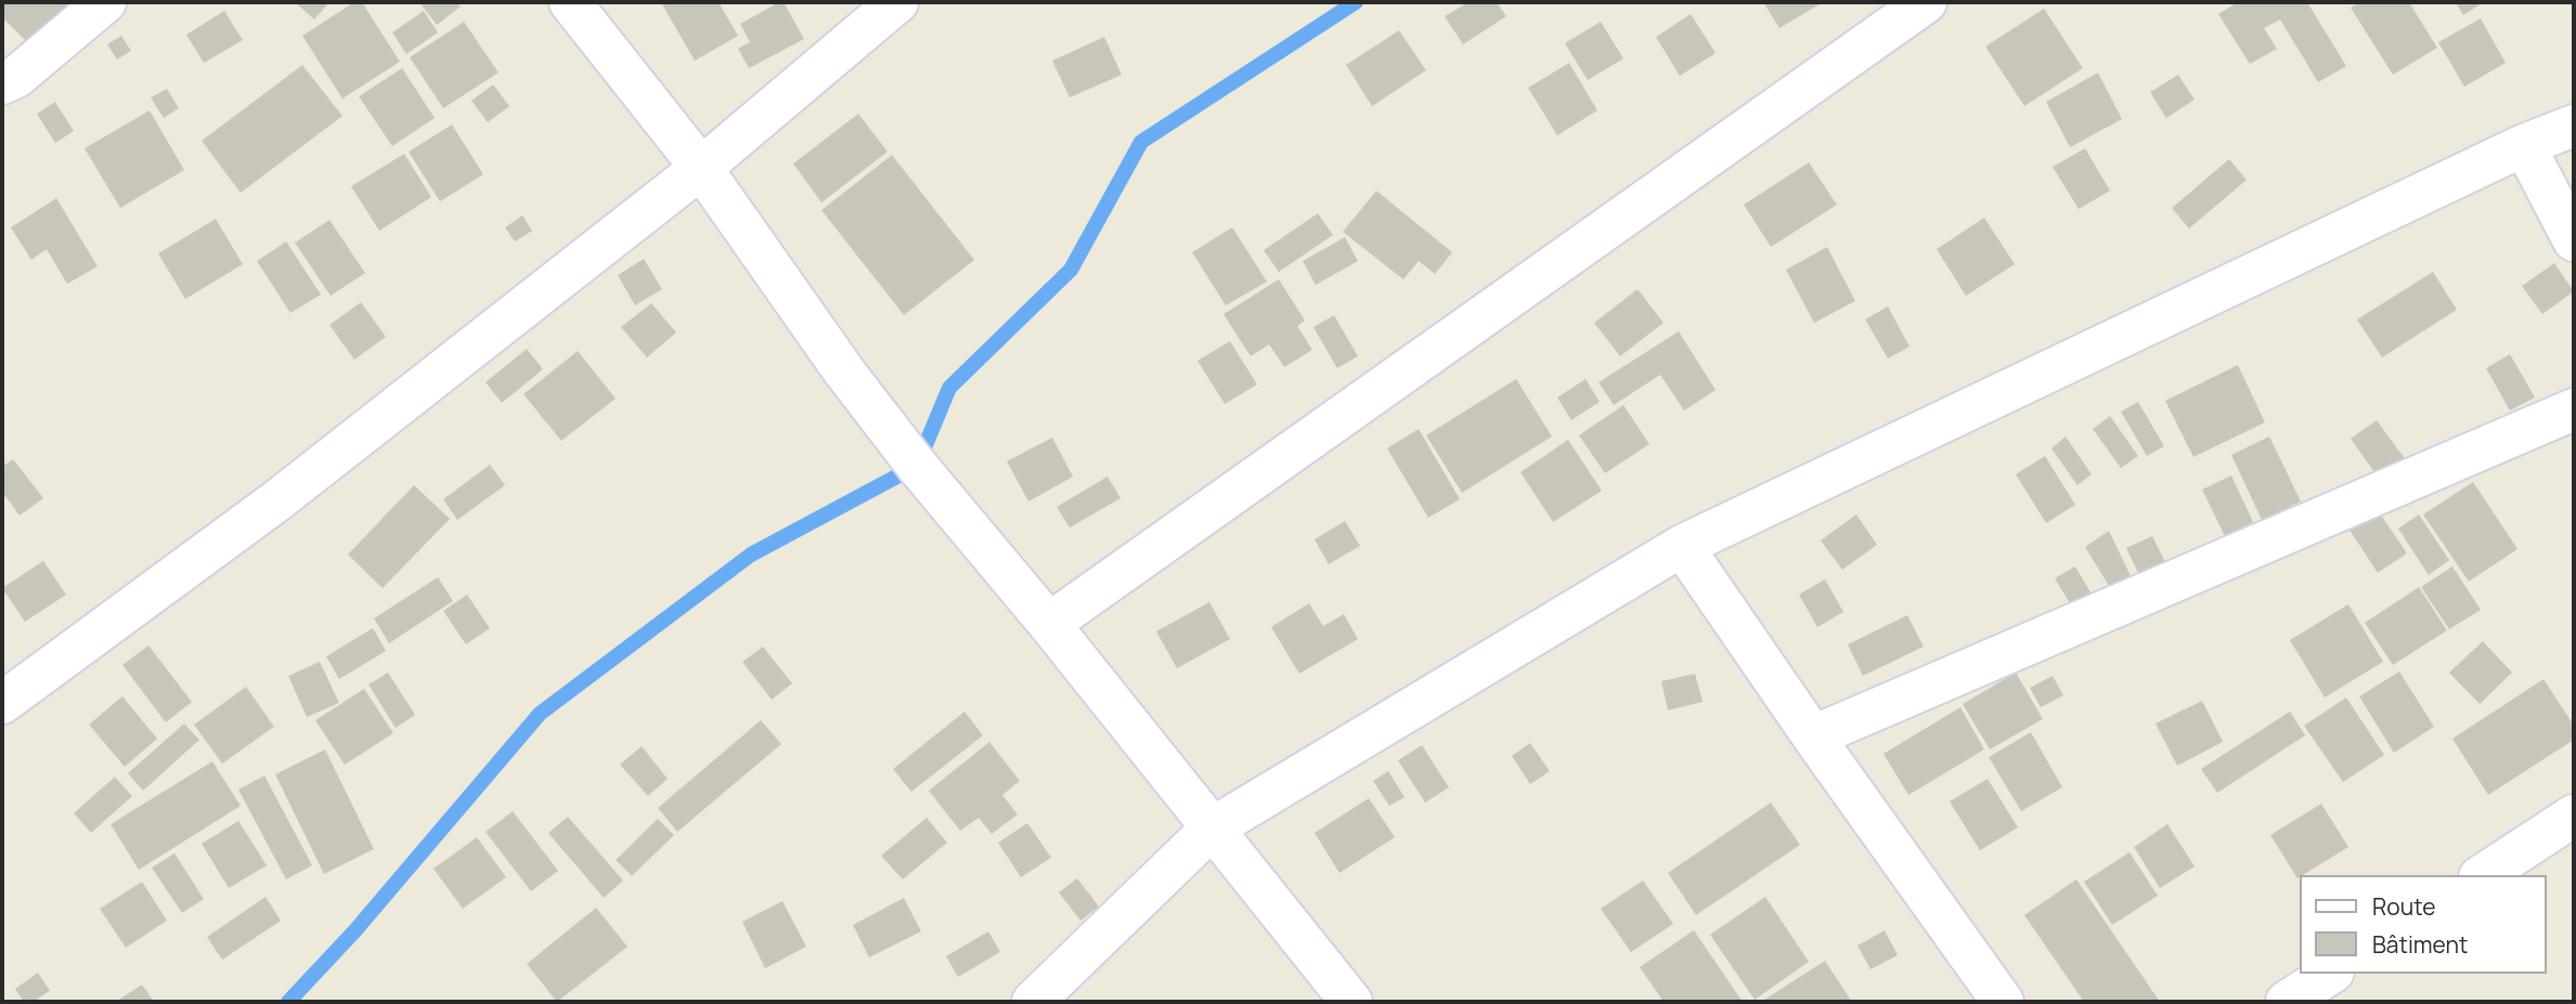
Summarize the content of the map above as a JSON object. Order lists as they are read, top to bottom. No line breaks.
{"legend":["Route","Bâtiment"]}
